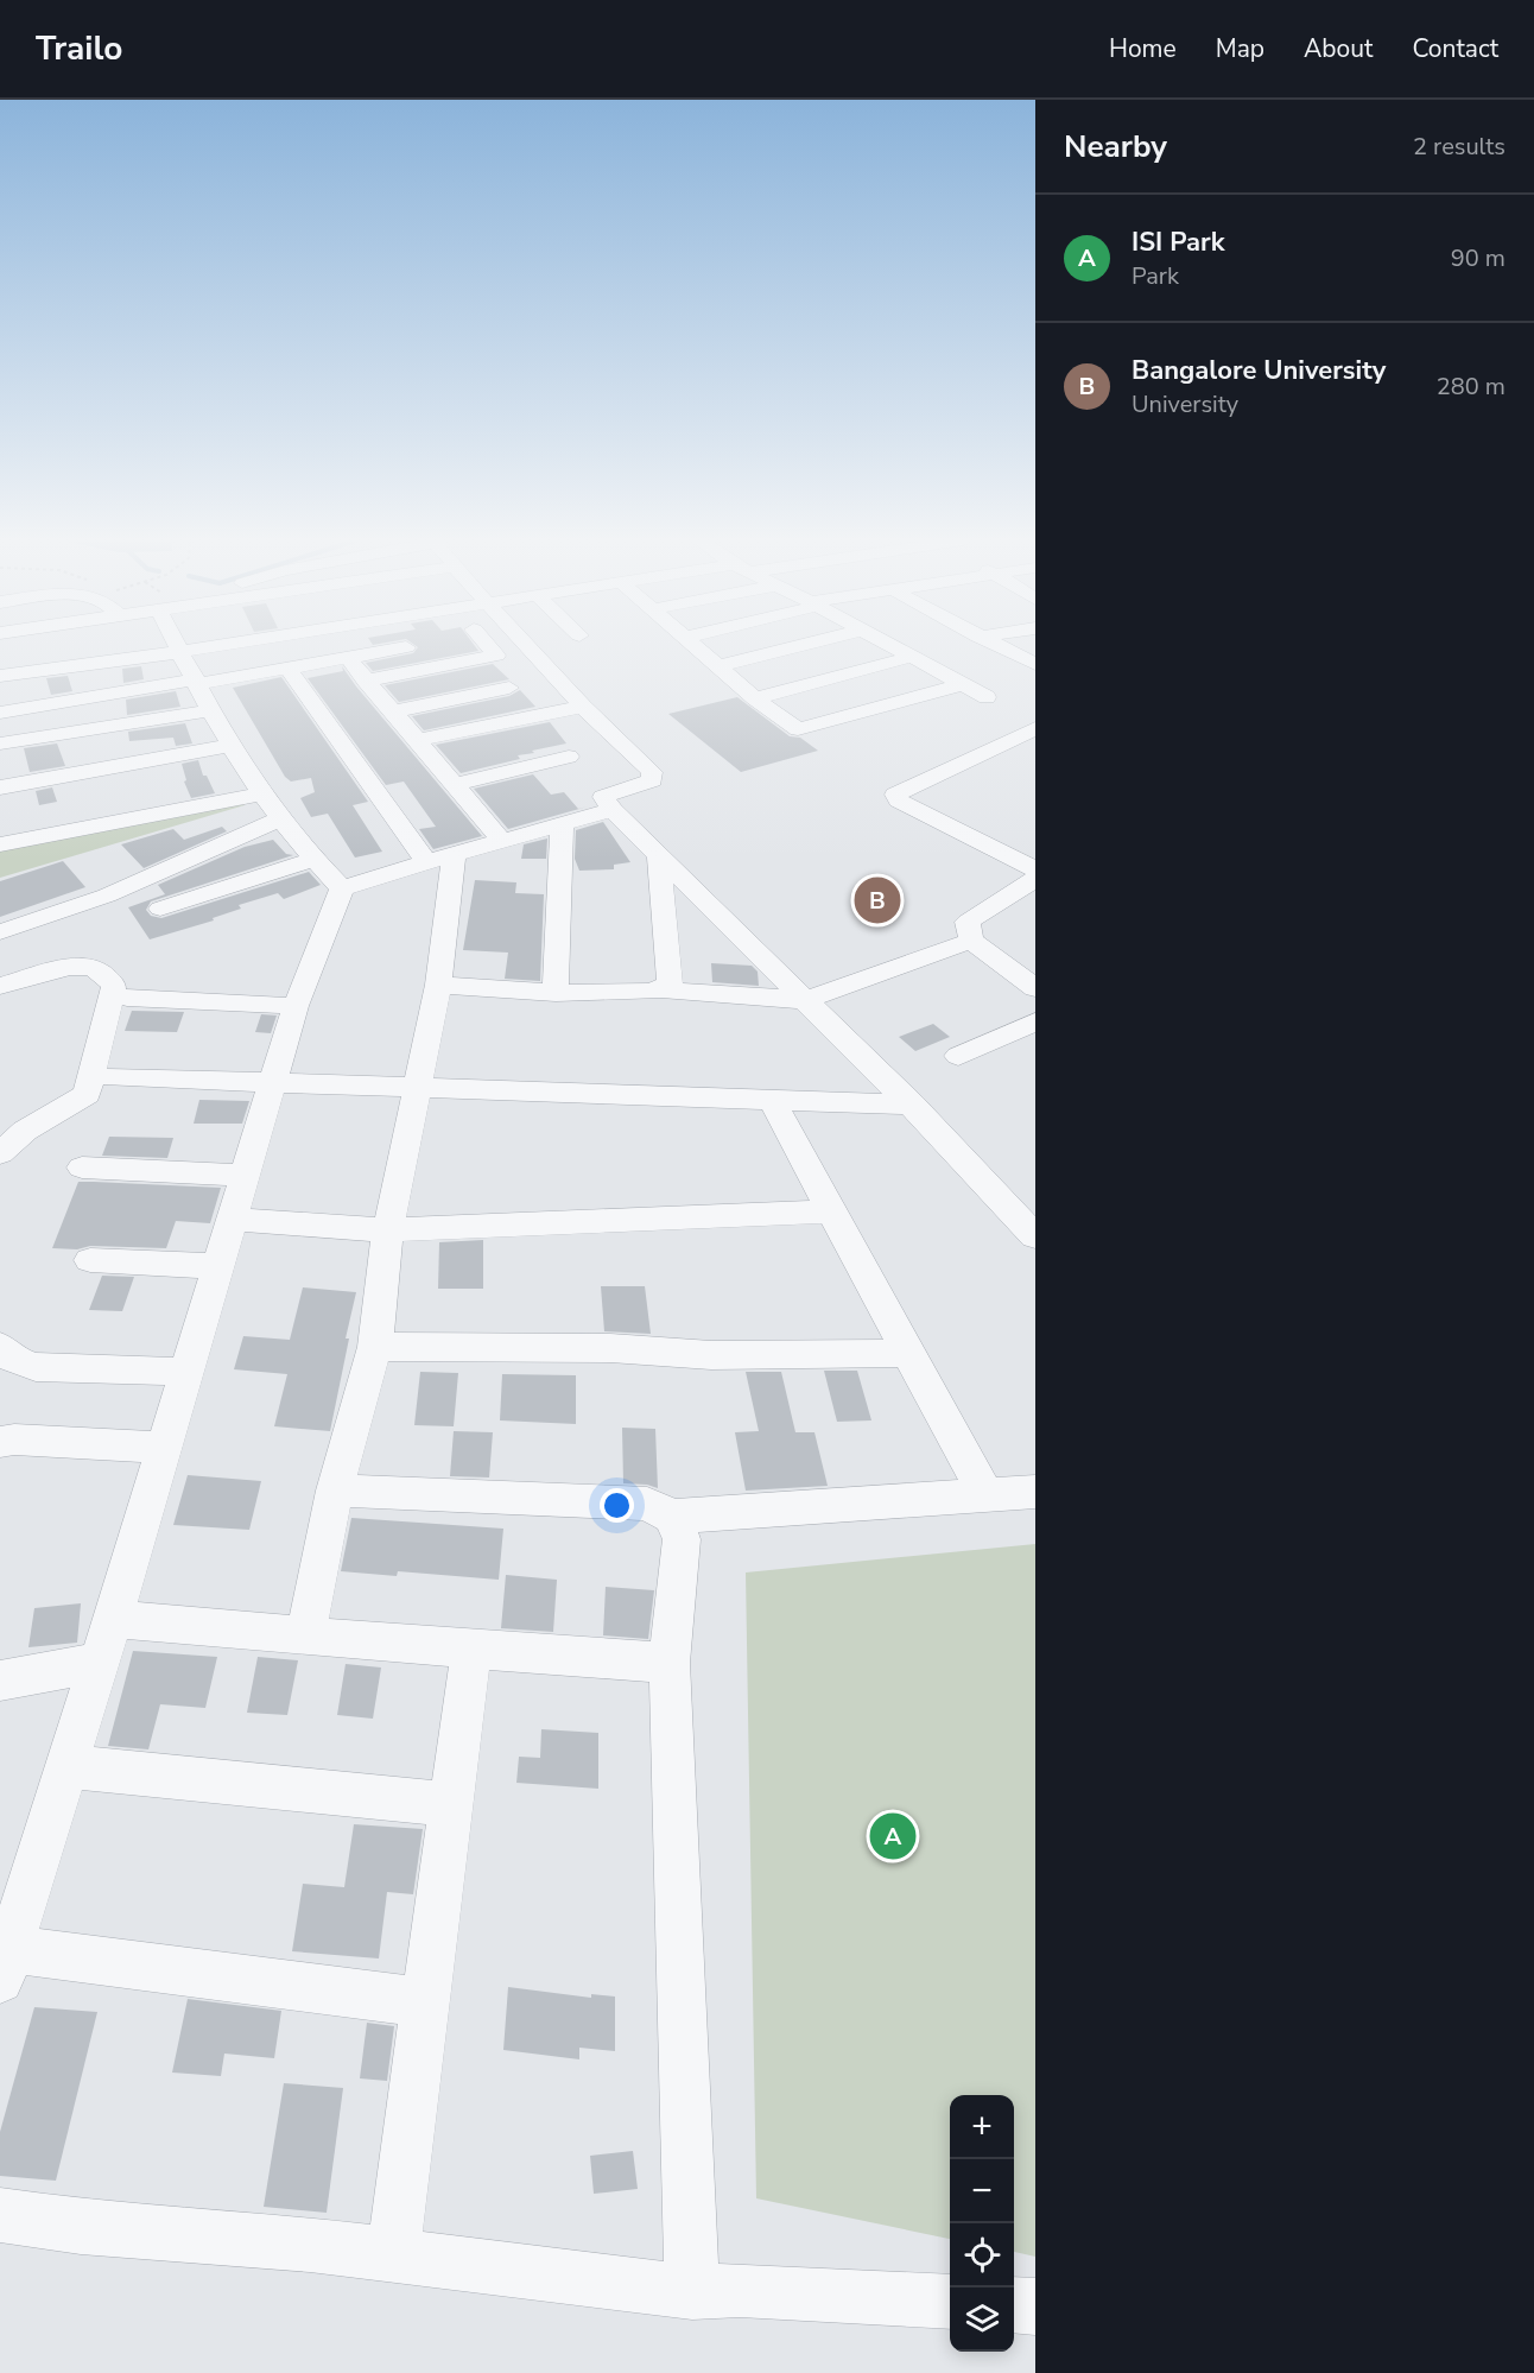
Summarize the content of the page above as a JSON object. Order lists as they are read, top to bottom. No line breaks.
{"page":{"header":"Trailo","nav":["Home","Map","About","Contact"],"heading":["Nearby","2 results"],"list":[{"mark":"A","name":"ISI Park","note":"Park","value":"90 m"},{"mark":"B","name":"Bangalore University","note":"University","value":"280 m"}],"pins":["B","A"],"map_buttons":["+","−"]}}
